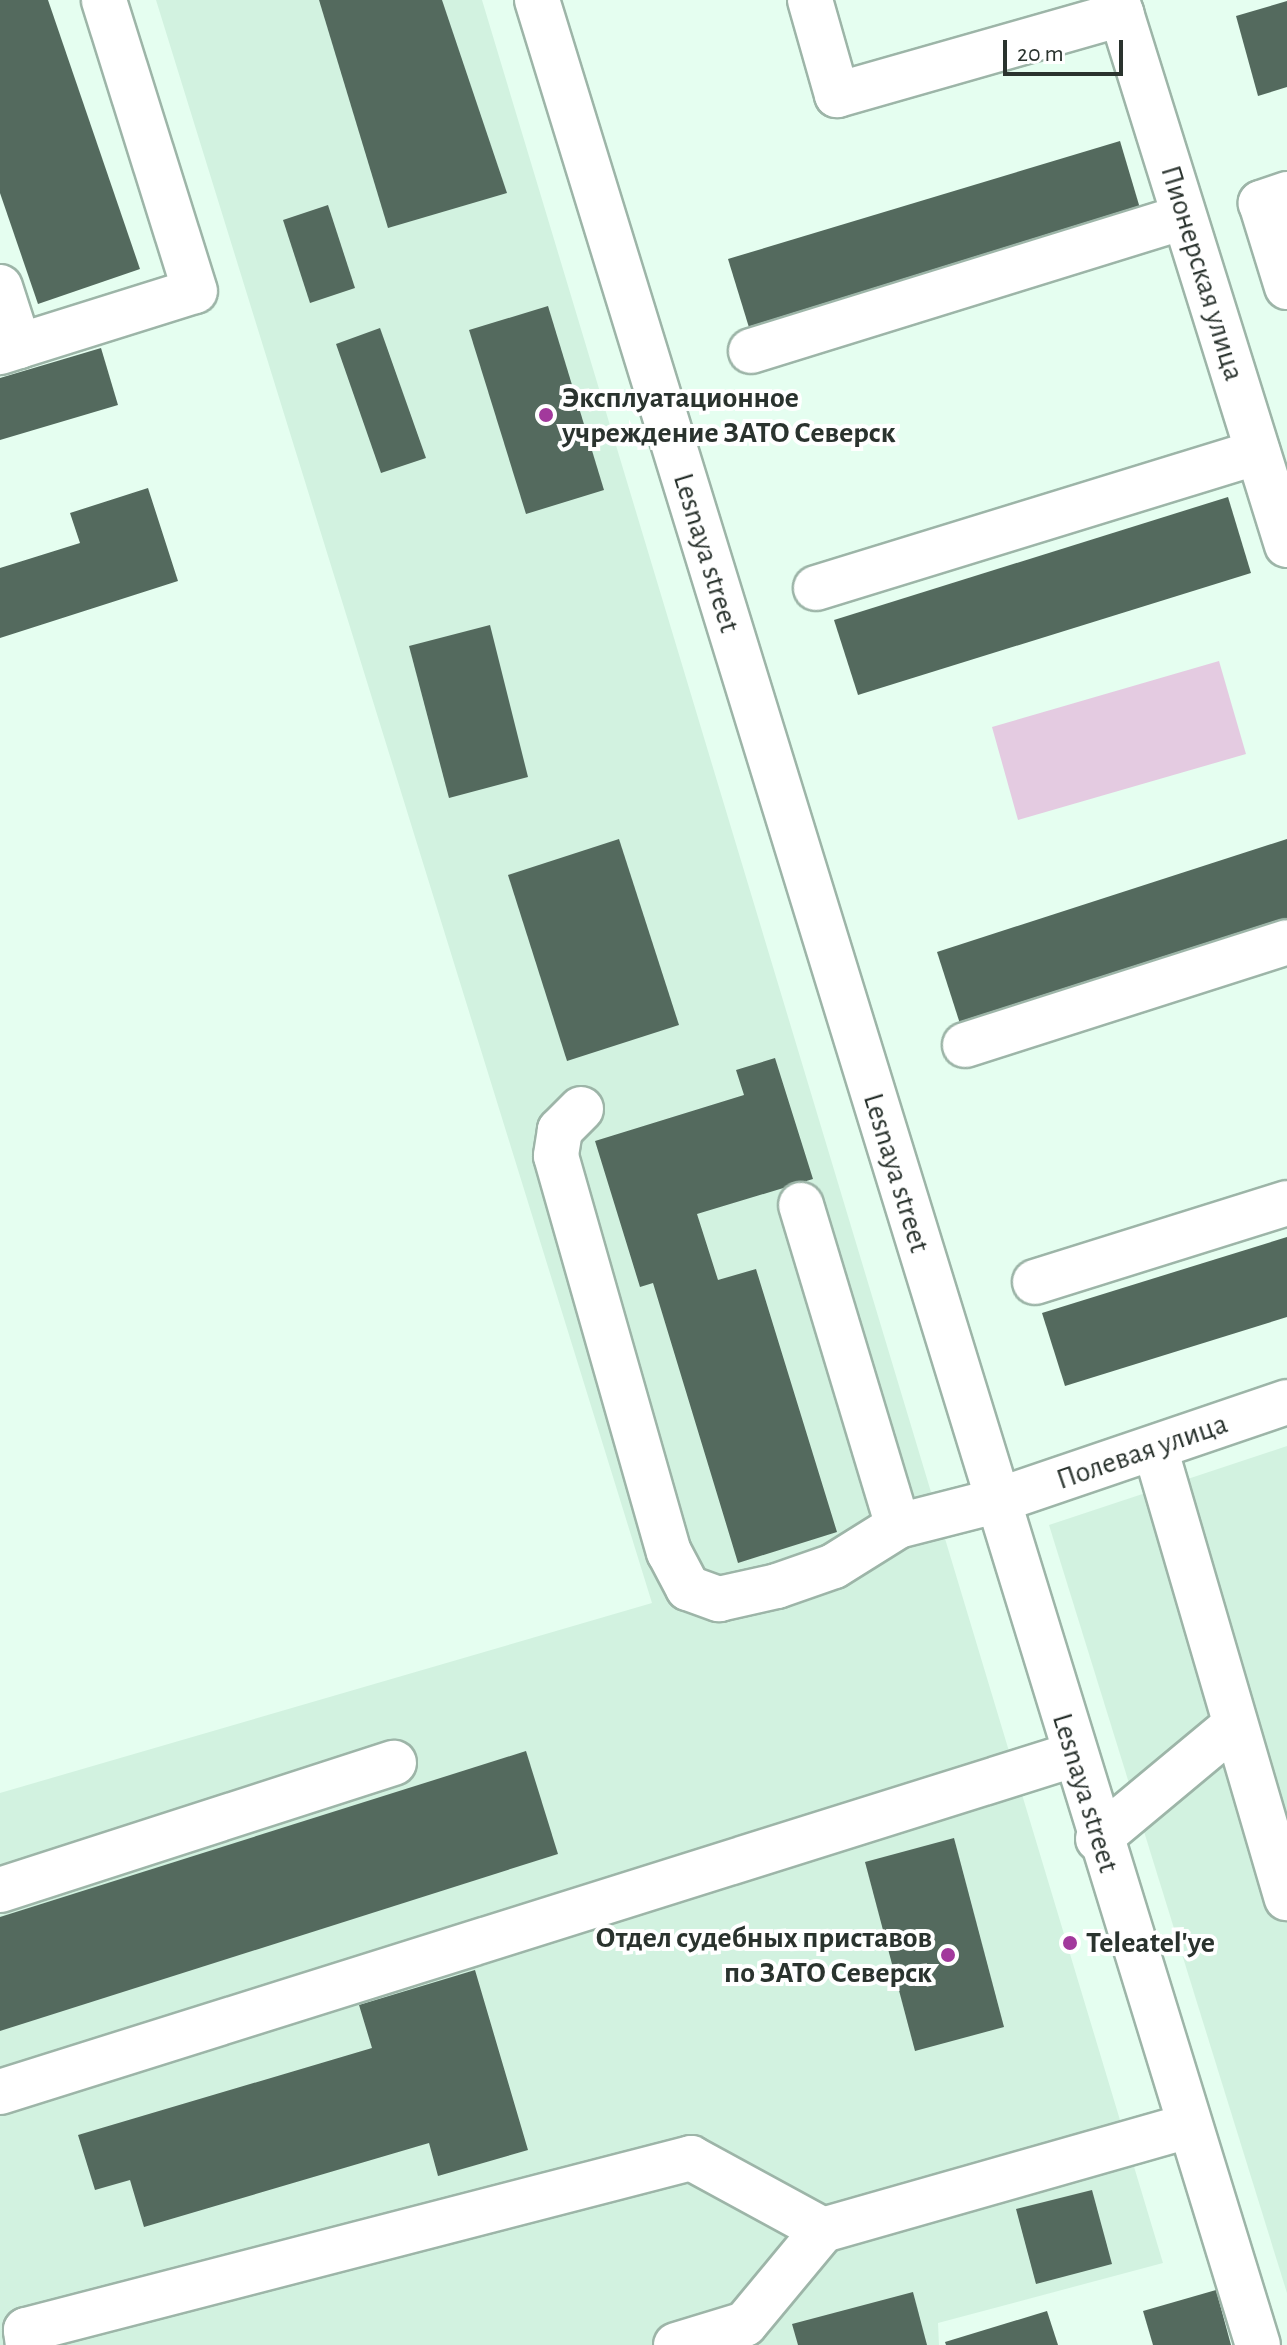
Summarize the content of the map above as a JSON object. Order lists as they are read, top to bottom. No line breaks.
{"streets":{"main road":["Пионерская улица","Lesnaya street","Полевая улица"]},"crossings":[["Lesnaya street","Полевая улица"]],"places":["Эксплуатационное учреждение ЗАТО Северск","Teleatel'ye","Отдел судебных приставов по ЗАТО Северск"],"scale_bar":"20 m"}
